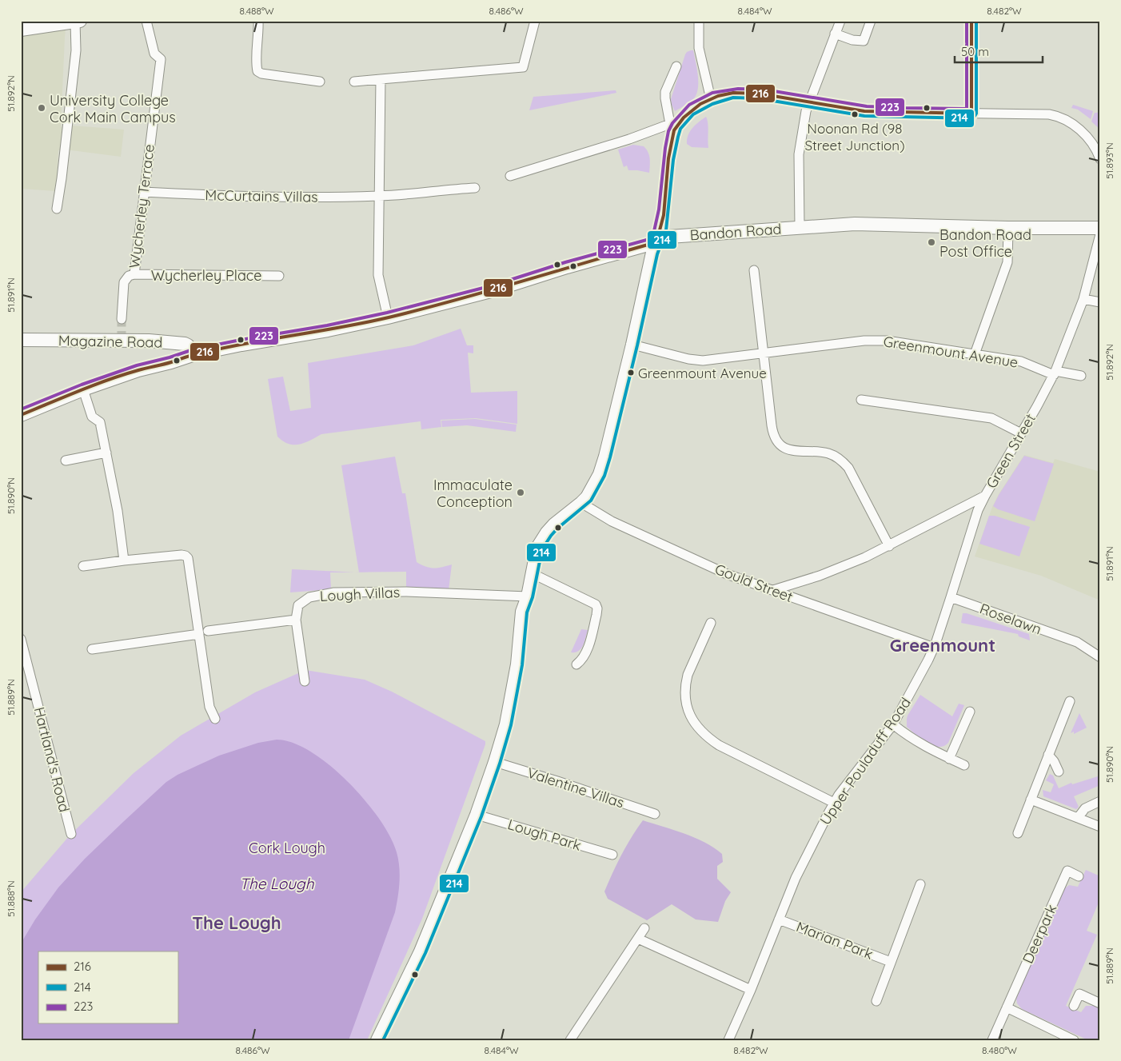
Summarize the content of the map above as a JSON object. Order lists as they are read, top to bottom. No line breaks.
{"streets":{"main road":["Bandon Road","Magazine Road"],"street":["McCurtains Villas","Wycherley Terrace","Wycherley Place","Greenmount Avenue","Green Street","Gould Street","Lough Villas","Roselawn","Hartland's Road","Upper Pouladuff Road","Valentine Villas","Lough Park","Deerpark","Marian Park"]},"crossings":[["McCurtains Villas","Wycherley Terrace"],["Wycherley Terrace","Wycherley Place"],["Bandon Road","Magazine Road"],["Greenmount Avenue","Green Street"],["Green Street","Gould Street"],["Green Street","Upper Pouladuff Road"],["Gould Street","Upper Pouladuff Road"],["Roselawn","Upper Pouladuff Road"],["Upper Pouladuff Road","Marian Park"]],"districts":["Greenmount","The Lough"],"water":["The Lough"],"parks":["Cork Lough"],"places":["University College Cork Main Campus","Noonan Rd (98 Street Junction)","Bandon Road Post Office","Greenmount Avenue","Immaculate Conception"],"lines":["transit line 216","transit line 214","transit line 223"],"legend":["216","214","223"],"scale_bar":"50 m","coordinates":["8.488°W","8.486°W","8.484°W","8.482°W","51.892°N","51.893°N","51.891°N","51.890°N","51.889°N","51.888°N","8.480°W"]}
